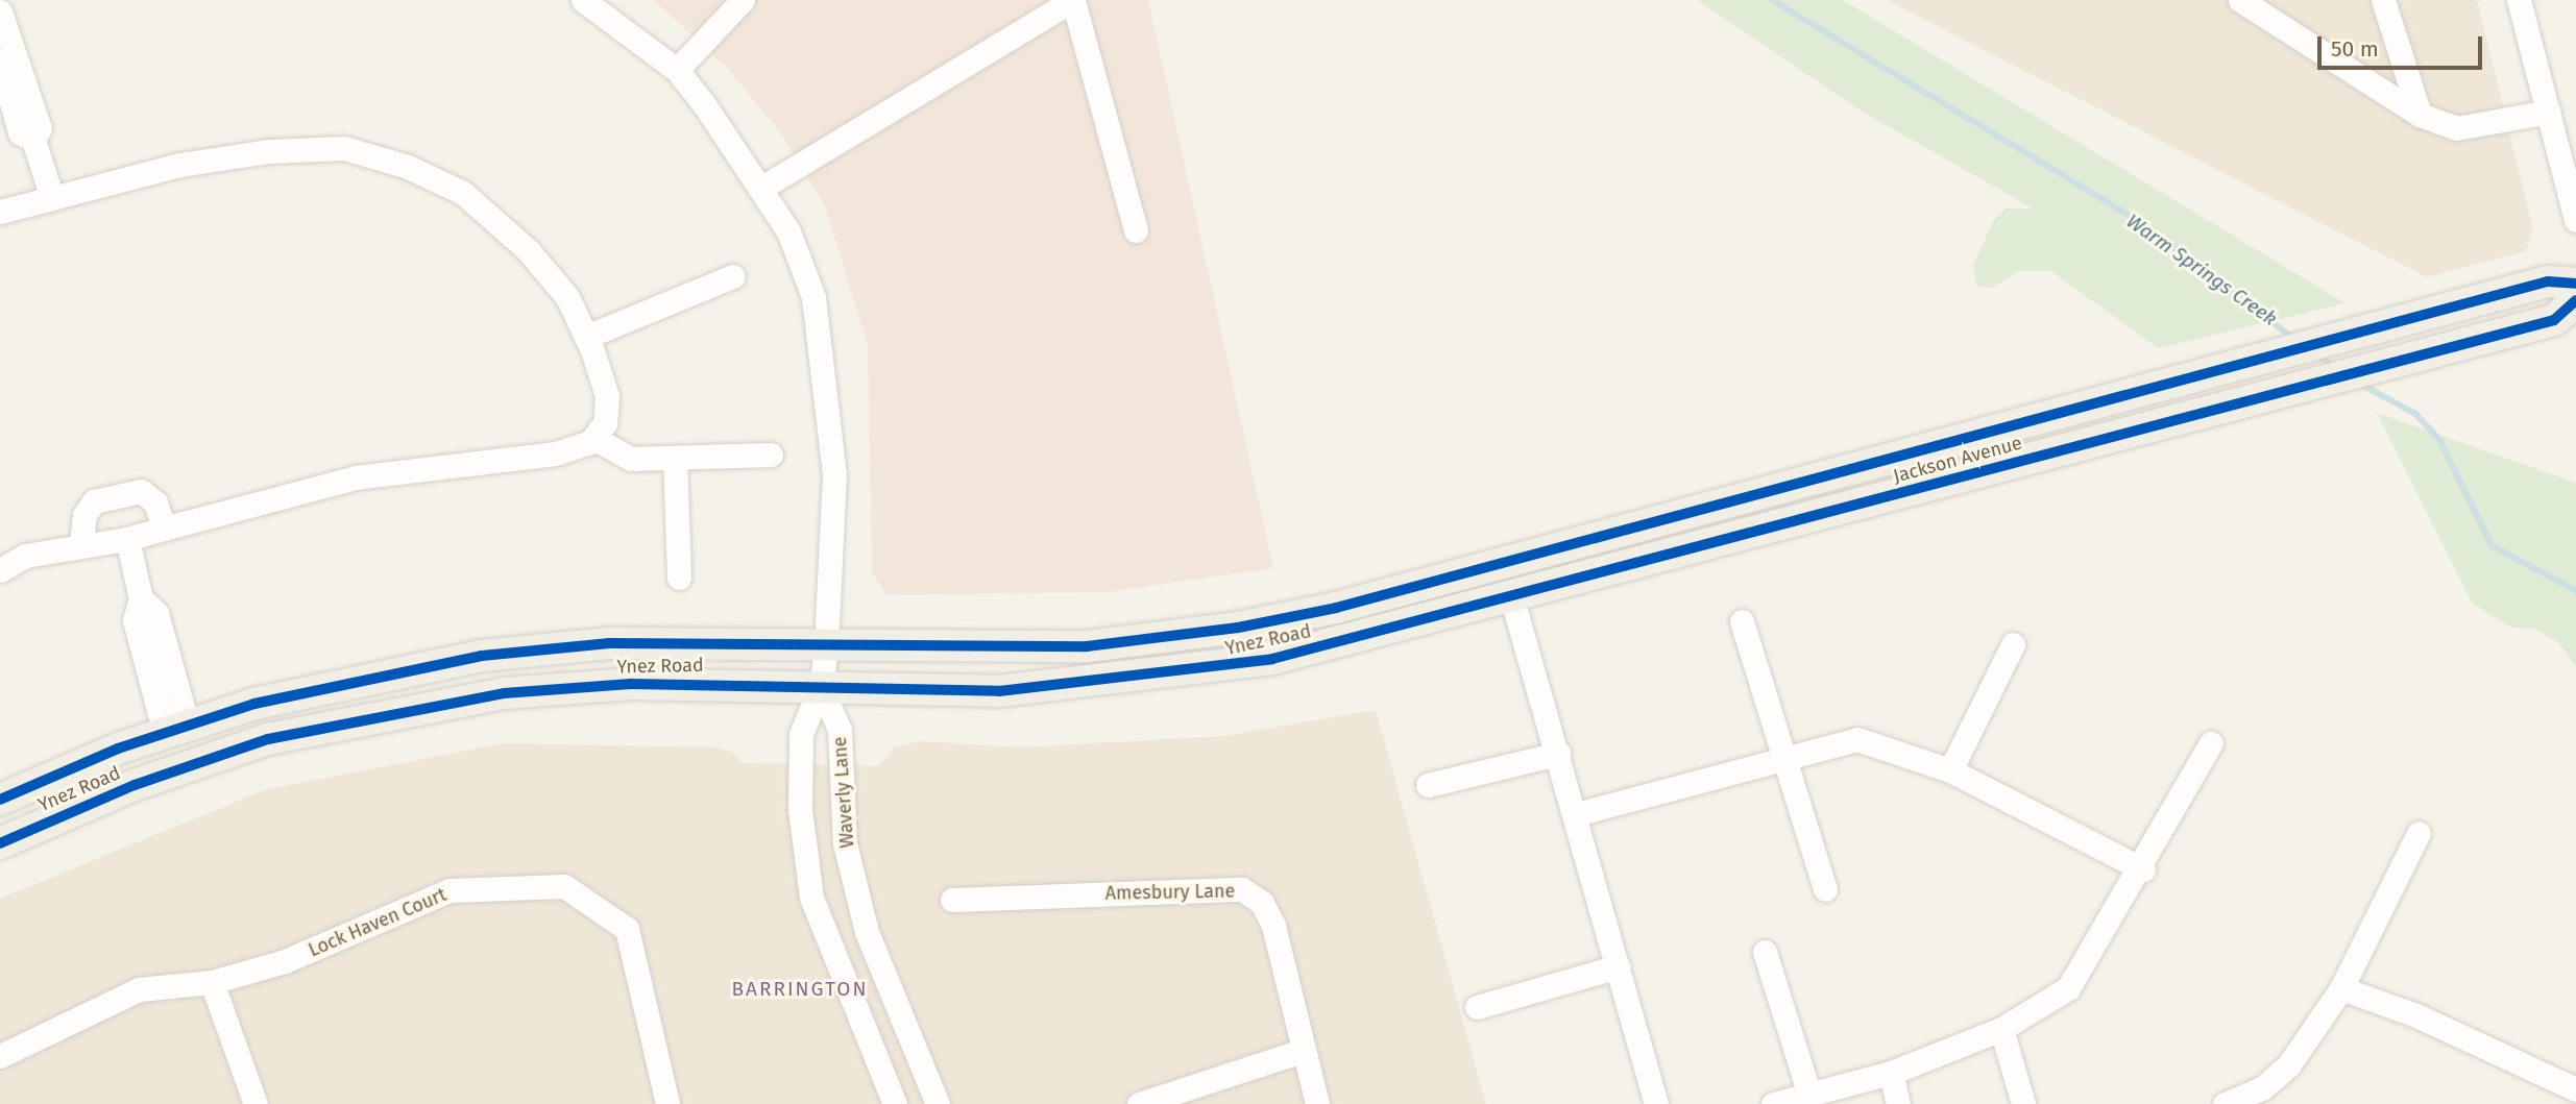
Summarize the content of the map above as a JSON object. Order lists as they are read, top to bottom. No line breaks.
{"streets":{"main road":["Jackson Avenue","Ynez Road"],"street":["Waverly Lane","Amesbury Lane","Lock Haven Court"]},"crossings":[["Jackson Avenue","Ynez Road"],["Ynez Road","Waverly Lane"]],"districts":["BARRINGTON"],"water":["Warm Springs Creek"],"scale_bar":"50 m"}
